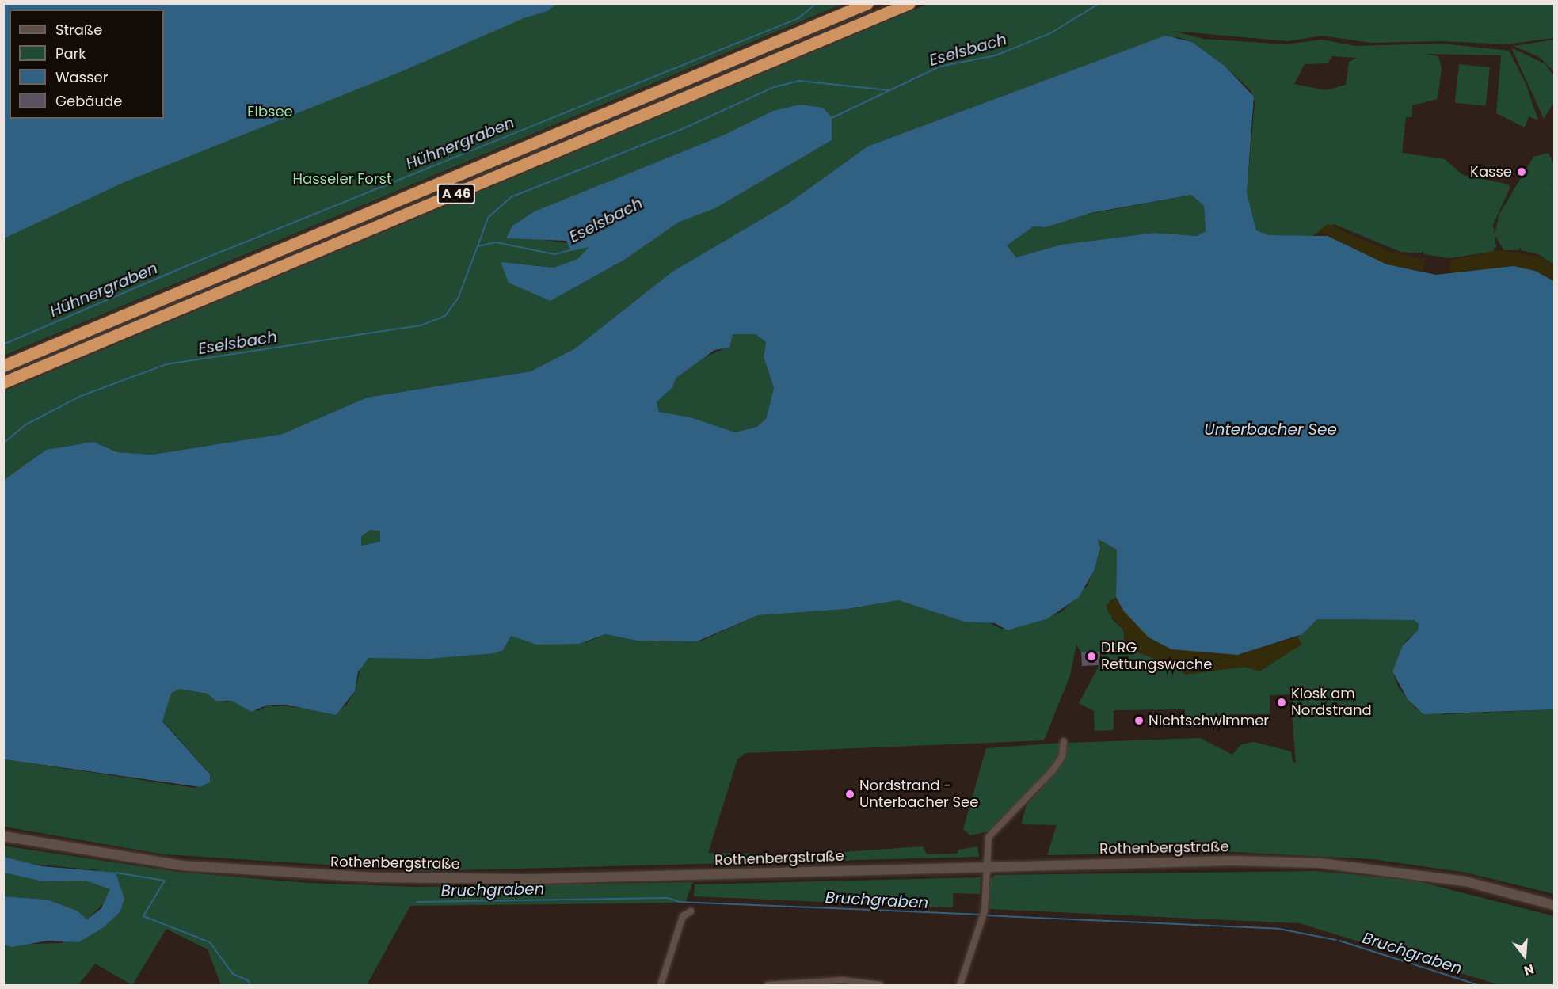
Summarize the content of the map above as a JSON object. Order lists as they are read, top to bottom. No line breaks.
{"streets":{"highway":["A 46"],"main road":["Rothenbergstraße"]},"water":["Eselsbach","Hühnergraben","Unterbacher See","Bruchgraben"],"parks":["Elbsee","Hasseler Forst"],"places":["Kasse","DLRG Rettungswache","Kiosk am Nordstrand","Nichtschwimmer","Nordstrand - Unterbacher See"],"legend":["Straße","Park","Wasser","Gebäude"],"north":"bottom"}
